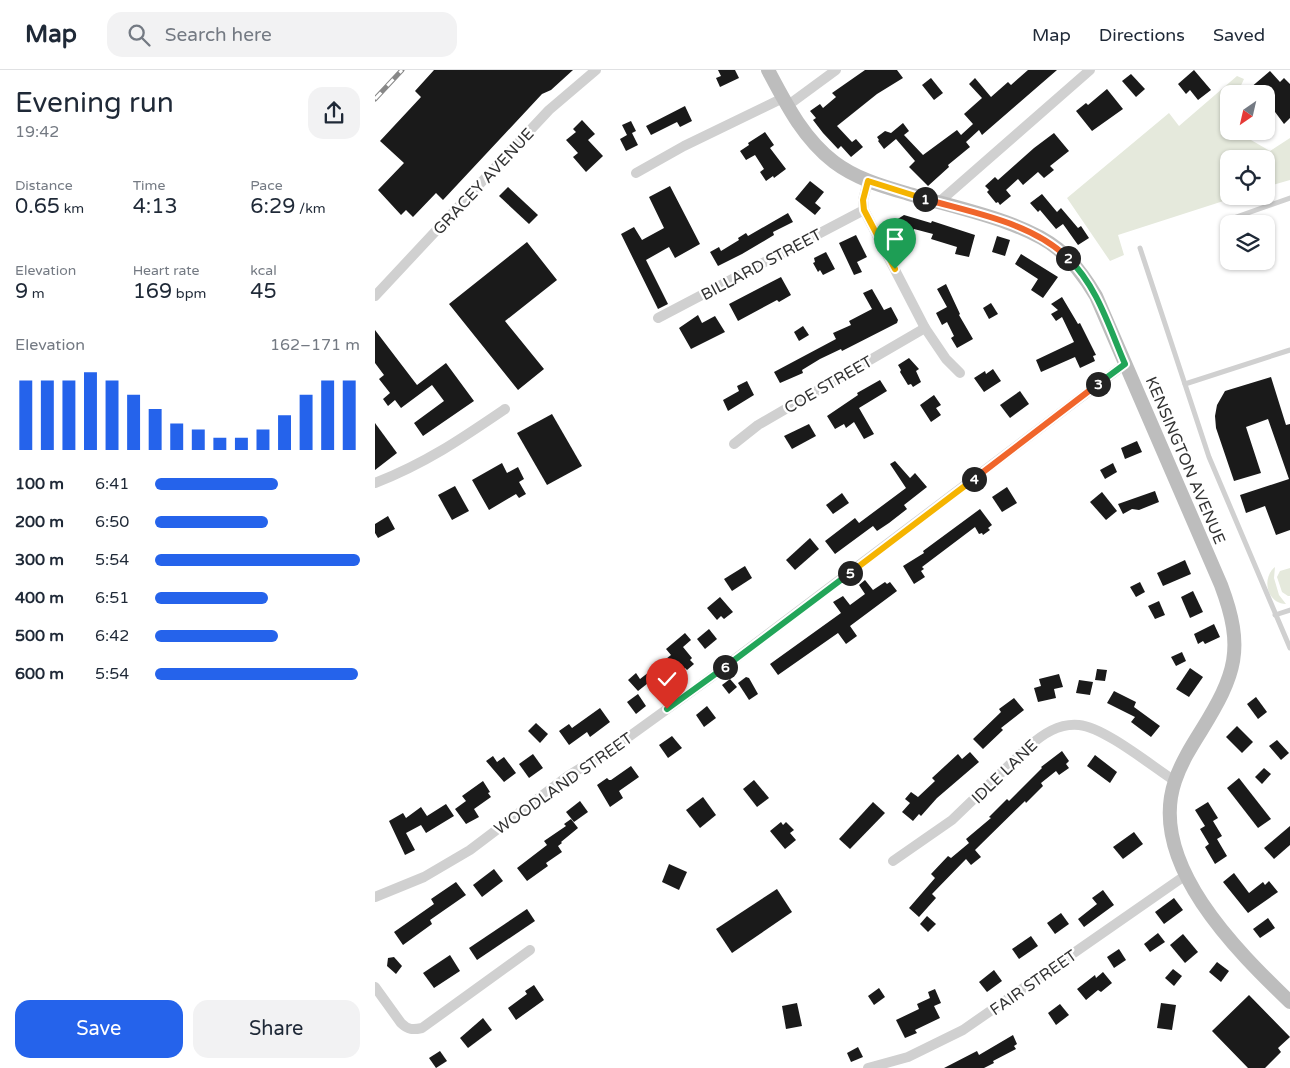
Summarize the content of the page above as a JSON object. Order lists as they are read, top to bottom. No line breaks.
{"streets":{"main road":["KENSINGTON AVENUE"],"street":["GRACEY AVENUE","BILLARD STREET","COE STREET","IDLE LANE","WOODLAND STREET","FAIR STREET"]},"crossings":[["KENSINGTON AVENUE","IDLE LANE"],["KENSINGTON AVENUE","WOODLAND STREET"],["KENSINGTON AVENUE","FAIR STREET"]],"north":"bottom left","page":{"header":"Map","search":"Search here","nav":["Map","Directions","Saved"],"heading":["Evening run","19:42"],"stats":[["Distance","0.65 km"],["Time","4:13"],["Pace","6:29 /km"],["Elevation","9 m"],["Heart rate","169 bpm"],["kcal","45"]],"pins":["1","2","3","4","5","6"],"chart":["Elevation","162–171 m"],"list":[{"name":"100 m","note":"6:41"},{"name":"200 m","note":"6:50"},{"name":"300 m","note":"5:54"},{"name":"400 m","note":"6:51"},{"name":"500 m","note":"6:42"},{"name":"600 m","note":"5:54"}],"buttons":["Save","Share"]}}
